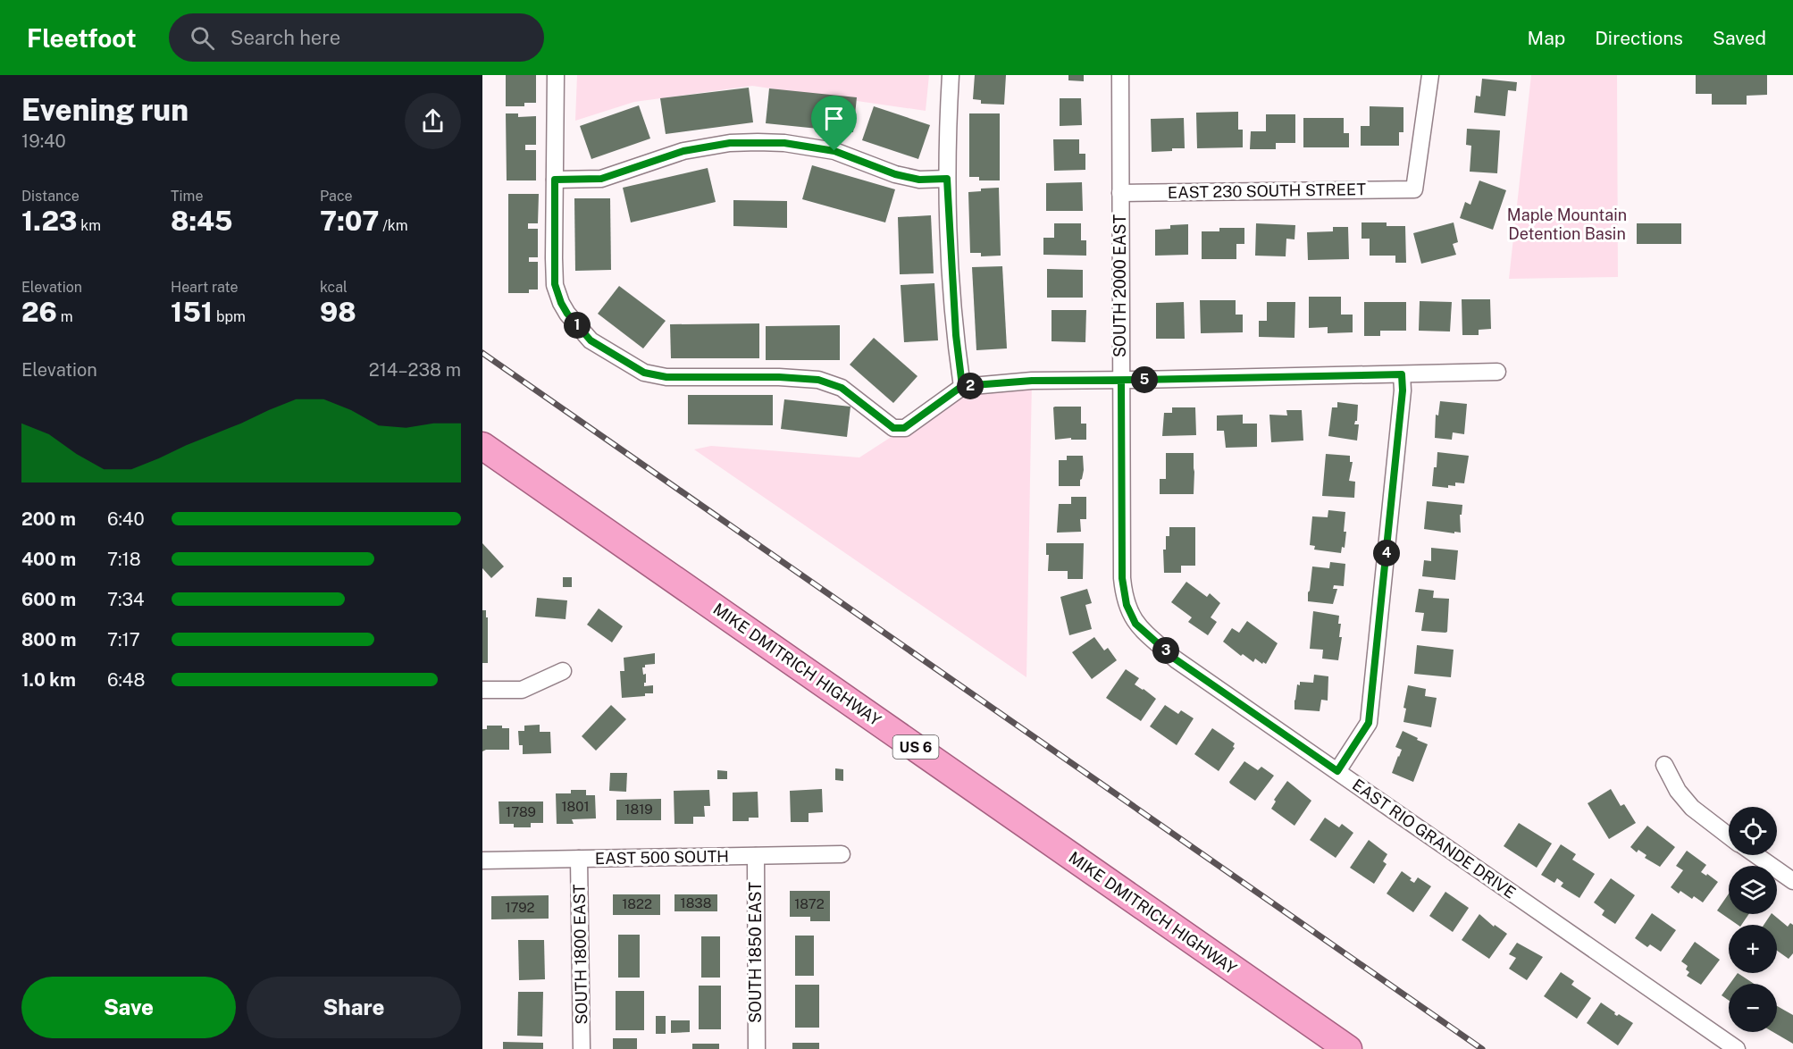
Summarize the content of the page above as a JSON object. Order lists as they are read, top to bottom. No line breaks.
{"streets":{"highway":["MIKE DMITRICH HIGHWAY","US 6"],"street":["EAST 230 SOUTH STREET","SOUTH 2000 EAST","EAST RIO GRANDE DRIVE","EAST 500 SOUTH","SOUTH 1850 EAST","SOUTH 1800 EAST"]},"crossings":[["EAST 230 SOUTH STREET","SOUTH 2000 EAST"],["SOUTH 2000 EAST","EAST RIO GRANDE DRIVE"],["EAST 500 SOUTH","SOUTH 1850 EAST"],["EAST 500 SOUTH","SOUTH 1800 EAST"]],"parks":["Maple Mountain Detention Basin"],"house_numbers":["1801","1819","1789","1838","1822","1872","1792"],"page":{"header":"Fleetfoot","search":"Search here","nav":["Map","Directions","Saved"],"heading":["Evening run","19:40"],"stats":[["Distance","1.23 km"],["Time","8:45"],["Pace","7:07 /km"],["Elevation","26 m"],["Heart rate","151 bpm"],["kcal","98"]],"pins":["1","5","2","4","3"],"chart":["Elevation","214–238 m"],"list":[{"name":"200 m","note":"6:40"},{"name":"400 m","note":"7:18"},{"name":"600 m","note":"7:34"},{"name":"800 m","note":"7:17"},{"name":"1.0 km","note":"6:48"}],"map_buttons":["+","−"],"buttons":["Save","Share"]}}
